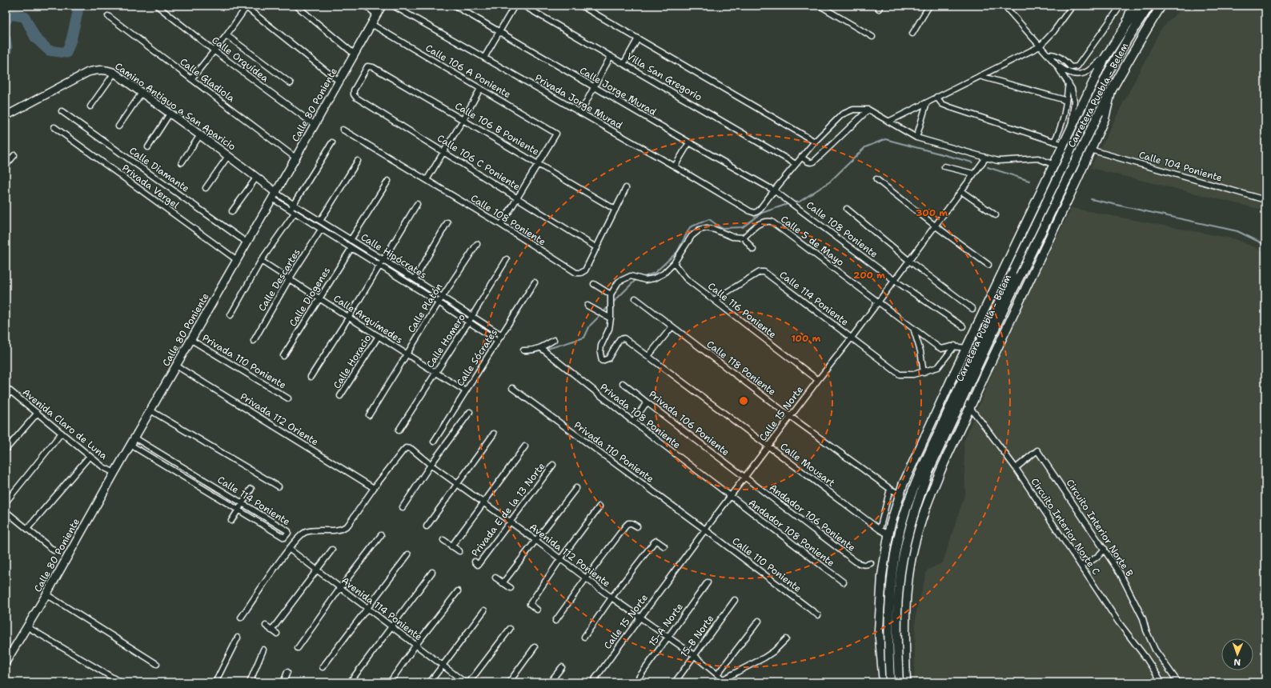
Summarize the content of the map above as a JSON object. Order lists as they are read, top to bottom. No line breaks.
{"streets":{"main road":["Carretera Puebla - Belem"],"street":["Calle Orquídea","Calle 106 A Poniente","Villa San Gregorio","Calle Gladiola","Calle Jorge Murad","Privada Jorge Murad","Calle 80 Poniente","Camino Antiguo a San Aparicio","Calle 106 B Poniente","Calle 106 C Poniente","Calle 104 Poniente","Calle Diamante","Privada Vergel","Calle 108 Poniente","Calle 5 de Mayo","Calle Hipócrates","Calle Descartes","Calle Diogenes","Calle 114 Poniente","Calle Platón","Calle 116 Poniente","Calle Arquímedes","Calle Homero","Calle Sócrates","Privada 110 Poniente","Calle Horacio","Calle 118 Poniente","Calle 15 Norte","Privada 108 Poniente","Privada 112 Oriente","Privada 106 Poniente","Avenida Claro de Luna","Calle Mousart","Privada E de la 13 Norte","Andador 106 Poniente","Circuito Interior Norte C","Circuito Interior Norte B","Andador 108 Poniente","Avenida 112 Poniente","Calle 110 Poniente","Avenida 114 Poniente","15-A Norte","15-B Norte"]},"crossings":[["Calle Orquídea","Calle 80 Poniente"],["Calle 106 A Poniente","Calle 80 Poniente"],["Calle 106 A Poniente","Calle 106 B Poniente"],["Calle Gladiola","Calle 80 Poniente"],["Calle Jorge Murad","Privada Jorge Murad"],["Calle Jorge Murad","Calle 108 Poniente"],["Privada Jorge Murad","Calle 108 Poniente"],["Calle 80 Poniente","Camino Antiguo a San Aparicio"],["Calle 80 Poniente","Calle Diamante"],["Calle 80 Poniente","Privada Vergel"],["Calle 80 Poniente","Calle Hipócrates"],["Calle 80 Poniente","Calle 114 Poniente"],["Calle 80 Poniente","Privada 110 Poniente"],["Calle 80 Poniente","Privada 112 Oriente"],["Calle 80 Poniente","Avenida Claro de Luna"],["Camino Antiguo a San Aparicio","Calle Hipócrates"],["Calle 106 B Poniente","Calle 106 C Poniente"],["Calle 106 C Poniente","Calle 108 Poniente"],["Calle 108 Poniente","Calle 15 Norte"],["Calle 5 de Mayo","Calle 15 Norte"],["Calle Hipócrates","Calle Descartes"],["Calle Hipócrates","Calle Diogenes"],["Calle Hipócrates","Calle Platón"],["Calle Hipócrates","Calle Homero"],["Calle Hipócrates","Calle Sócrates"],["Calle Descartes","Calle Arquímedes"],["Calle Diogenes","Calle Arquímedes"],["Calle 114 Poniente","Calle 116 Poniente"],["Calle 114 Poniente","Calle 15 Norte"],["Calle Platón","Calle Arquímedes"],["Calle 116 Poniente","Calle 15 Norte"],["Calle Arquímedes","Calle Homero"],["Calle Arquímedes","Calle Sócrates"],["Calle Arquímedes","Calle Horacio"],["Privada 110 Poniente","Calle 15 Norte"],["Privada 110 Poniente","Calle 110 Poniente"],["Calle 118 Poniente","Calle 15 Norte"],["Calle 15 Norte","Privada 108 Poniente"],["Calle 15 Norte","Privada 106 Poniente"],["Calle 15 Norte","Calle Mousart"],["Calle 15 Norte","Andador 106 Poniente"],["Calle 15 Norte","Andador 108 Poniente"],["Calle 15 Norte","Avenida 112 Poniente"],["Calle 15 Norte","Calle 110 Poniente"],["Privada 108 Poniente","Andador 108 Poniente"],["Privada 112 Oriente","Avenida 112 Poniente"],["Privada 106 Poniente","Andador 106 Poniente"],["Privada E de la 13 Norte","Avenida 112 Poniente"],["Circuito Interior Norte C","Circuito Interior Norte B"],["Avenida 112 Poniente","15-A Norte"],["Avenida 112 Poniente","15-B Norte"]],"north":"bottom","rings":["300 m","200 m","100 m"]}
